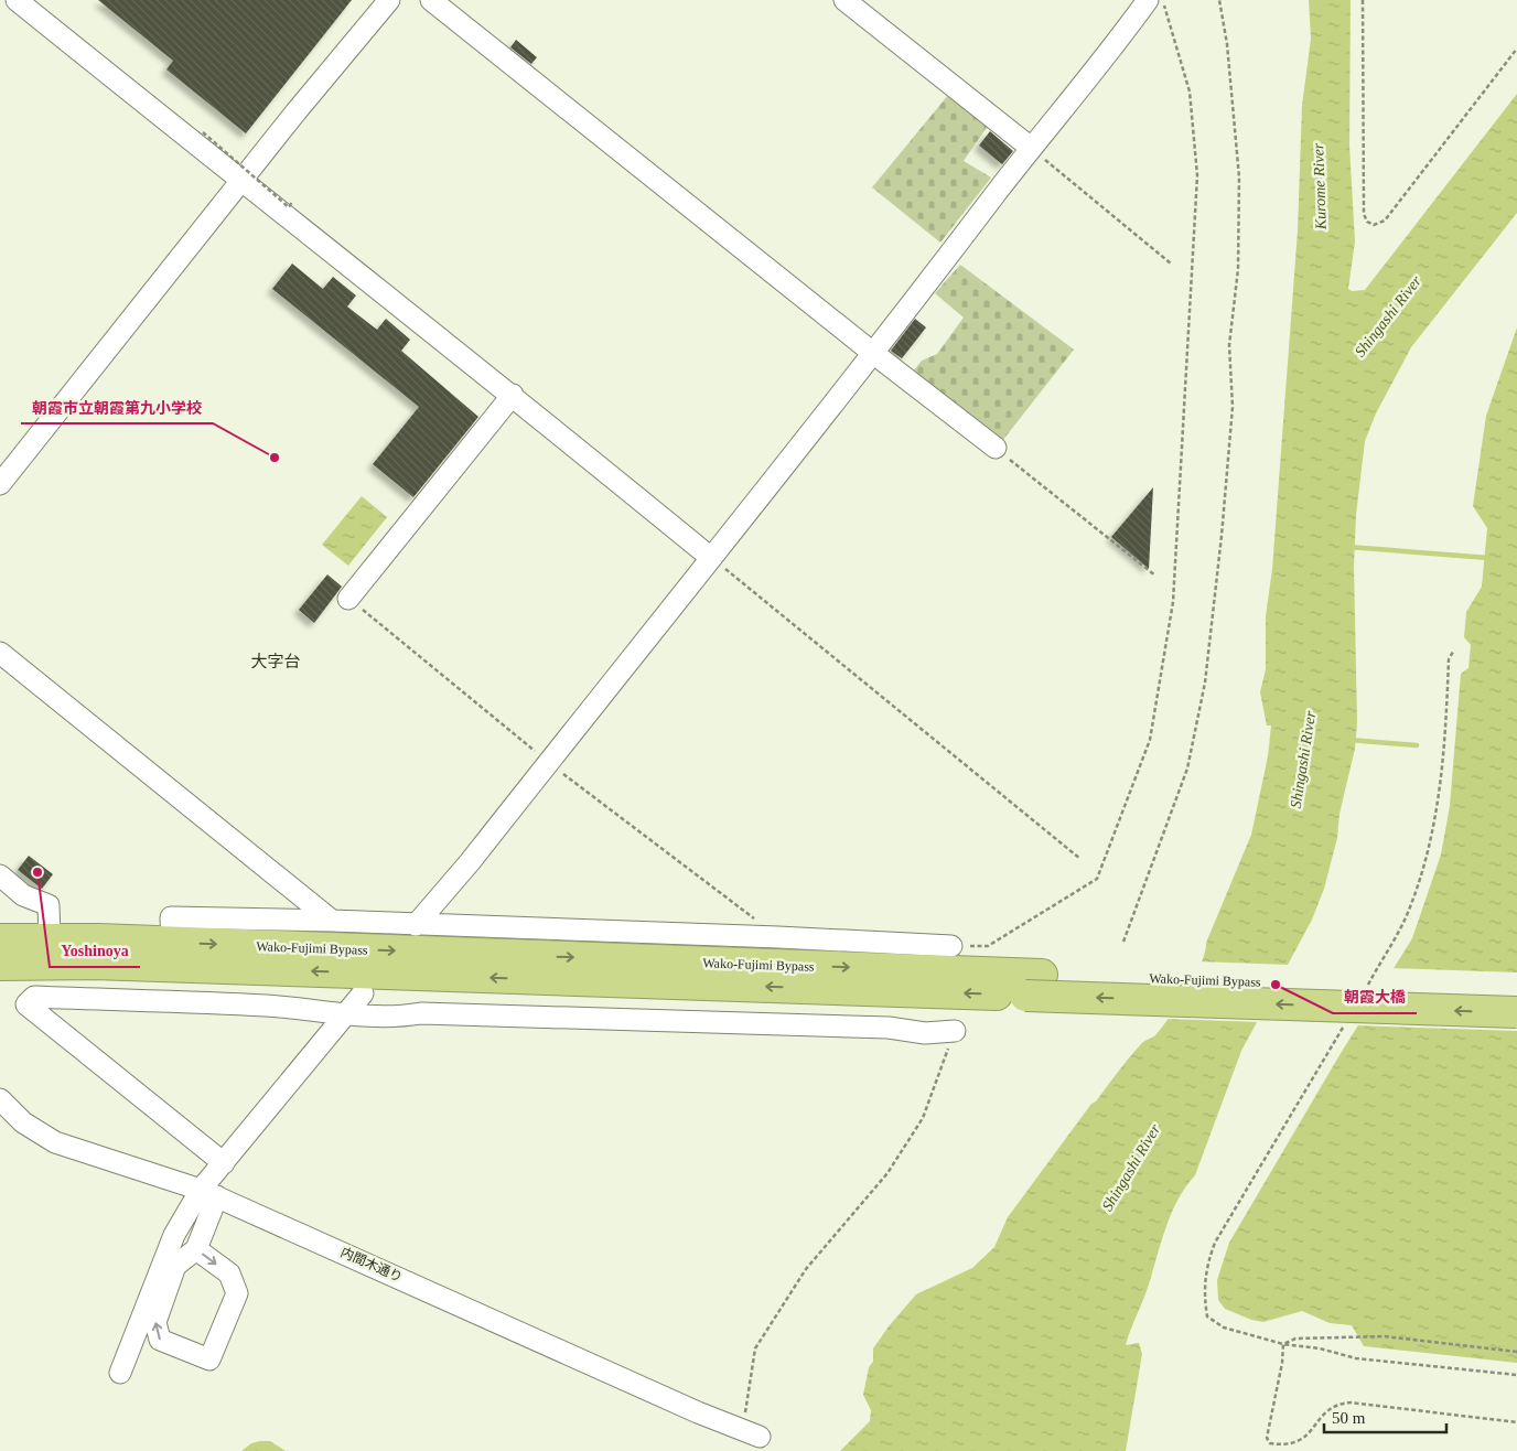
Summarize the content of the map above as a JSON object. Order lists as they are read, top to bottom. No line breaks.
{"streets":{"highway":["Wako-Fujimi Bypass"],"street":["内間木通り"]},"districts":["大字台"],"water":["Kurome River","Shingashi River"],"places":["朝霞市立朝霞第九小学校","Yoshinoya","朝霞大橋"],"scale_bar":"50 m"}
